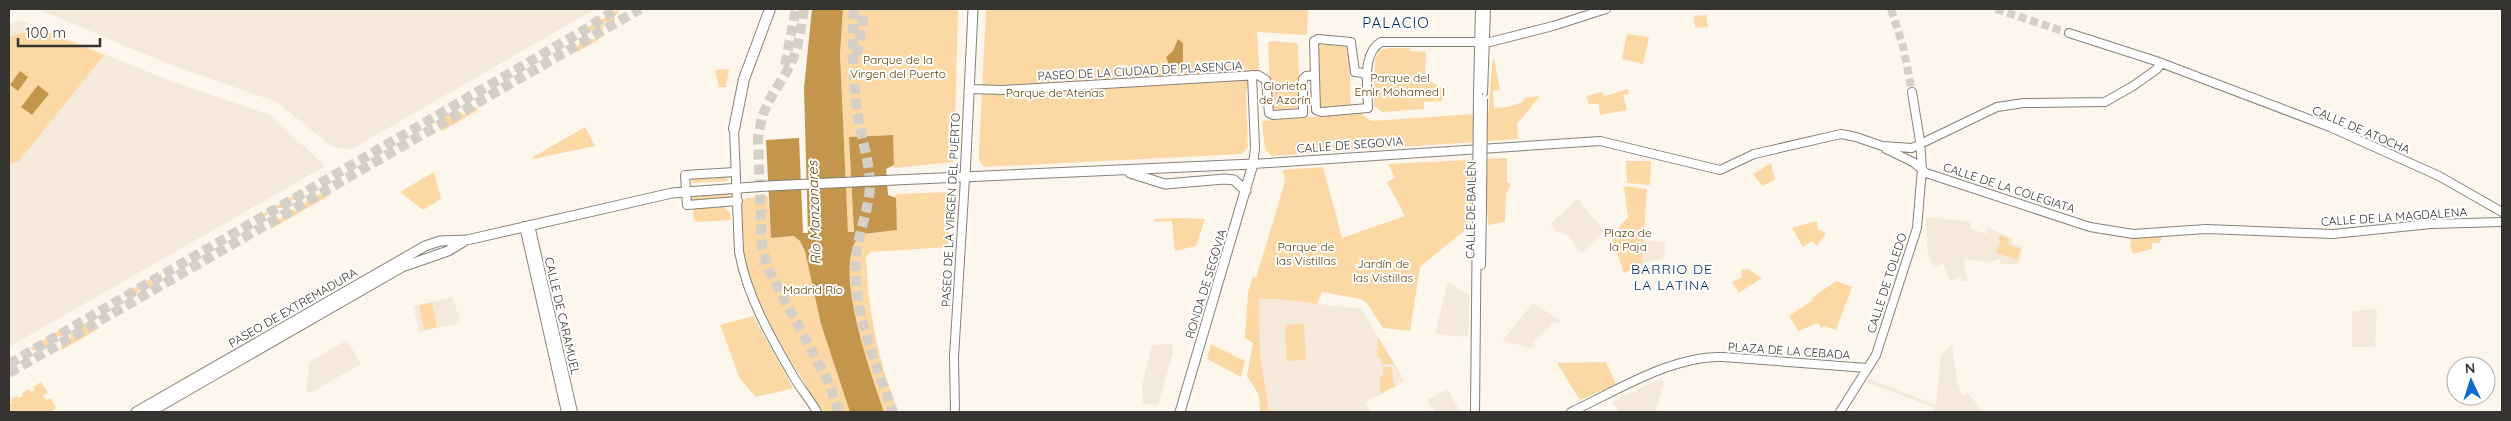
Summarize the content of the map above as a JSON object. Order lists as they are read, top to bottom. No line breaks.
{"streets":{"main road":["CALLE DE SEGOVIA","PASEO DE LA VIRGEN DEL PUERTO","RONDA DE SEGOVIA","PASEO DE EXTREMADURA"],"street":["PASEO DE LA CIUDAD DE PLASENCIA","CALLE DE ATOCHA","CALLE DE LA COLEGIATA","CALLE DE BAILÉN","CALLE DE LA MAGDALENA","CALLE DE TOLEDO","CALLE DE CARAMUEL","PLAZA DE LA CEBADA"]},"crossings":[["PASEO DE LA CIUDAD DE PLASENCIA","CALLE DE SEGOVIA"],["PASEO DE LA CIUDAD DE PLASENCIA","PASEO DE LA VIRGEN DEL PUERTO"],["PASEO DE LA CIUDAD DE PLASENCIA","RONDA DE SEGOVIA"],["CALLE DE SEGOVIA","CALLE DE LA COLEGIATA"],["CALLE DE SEGOVIA","PASEO DE LA VIRGEN DEL PUERTO"],["CALLE DE SEGOVIA","RONDA DE SEGOVIA"],["CALLE DE SEGOVIA","PASEO DE EXTREMADURA"],["CALLE DE LA COLEGIATA","CALLE DE LA MAGDALENA"],["CALLE DE LA COLEGIATA","CALLE DE TOLEDO"],["CALLE DE TOLEDO","PLAZA DE LA CEBADA"],["PASEO DE EXTREMADURA","CALLE DE CARAMUEL"]],"districts":["PALACIO","BARRIO DE LA LATINA"],"water":["Río Manzanares"],"parks":["Parque de la Virgen del Puerto","Parque del Emir Mohamed I","Glorieta de Azorín","Parque de Atenas","Plaza de la Paja","Parque de las Vistillas","Jardín de las Vistillas","Madrid Río"],"scale_bar":"100 m","north":"top"}
